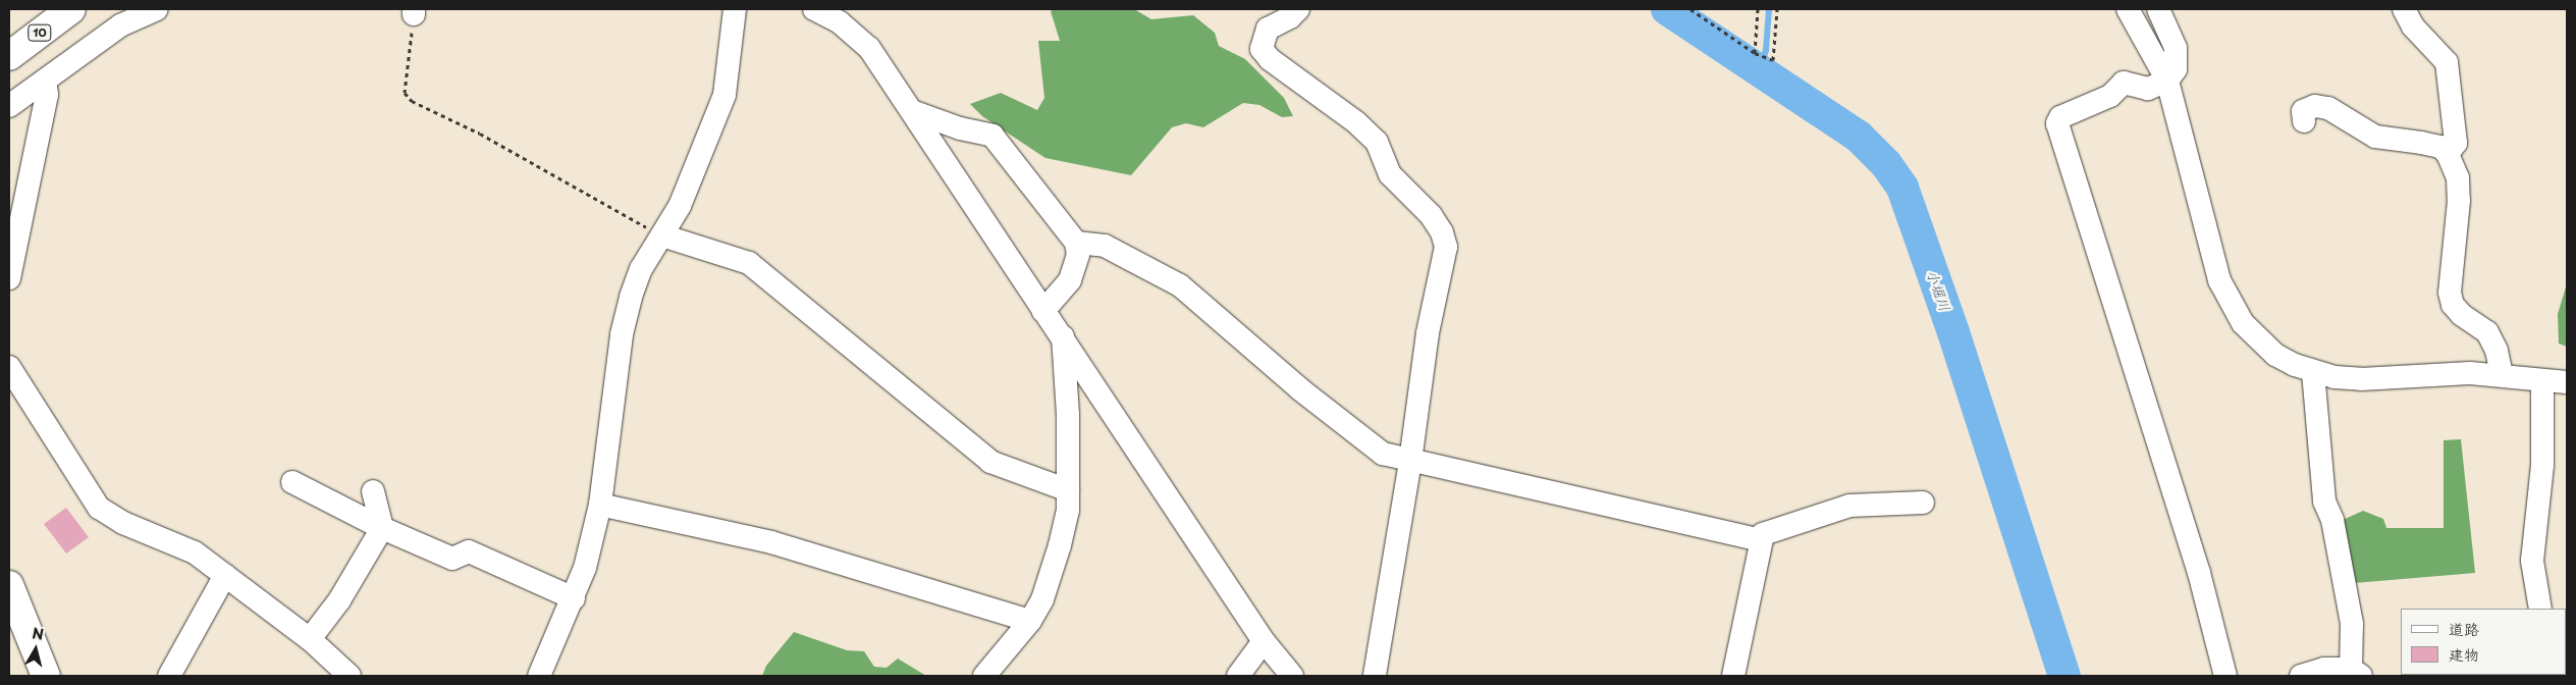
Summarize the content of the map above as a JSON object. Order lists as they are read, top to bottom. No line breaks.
{"streets":{"main road":["10"]},"water":["小堀川"],"legend":["道路","建物"],"north":"top"}
